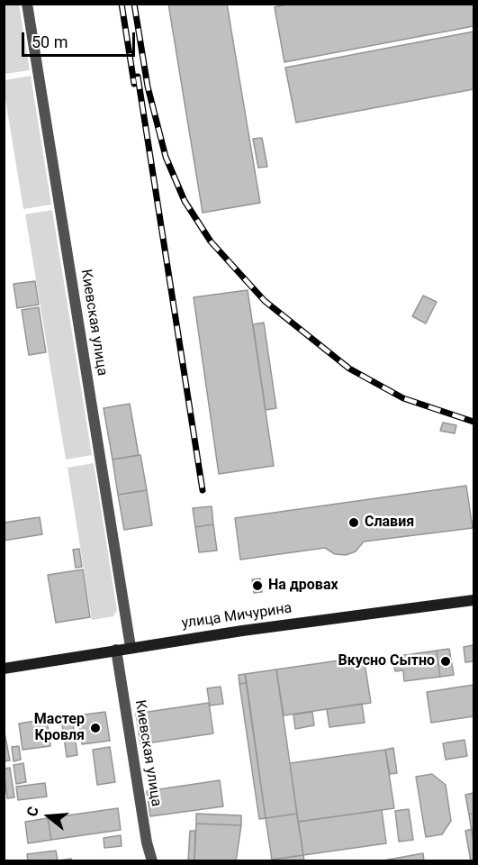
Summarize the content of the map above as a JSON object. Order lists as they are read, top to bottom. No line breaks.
{"streets":{"street":["Киевская улица","улица Мичурина"]},"crossings":[["Киевская улица","улица Мичурина"]],"places":["Славия","На дровах","Вкусно Сытно","Мастер Кровля"],"scale_bar":"50 m","north":"left"}
